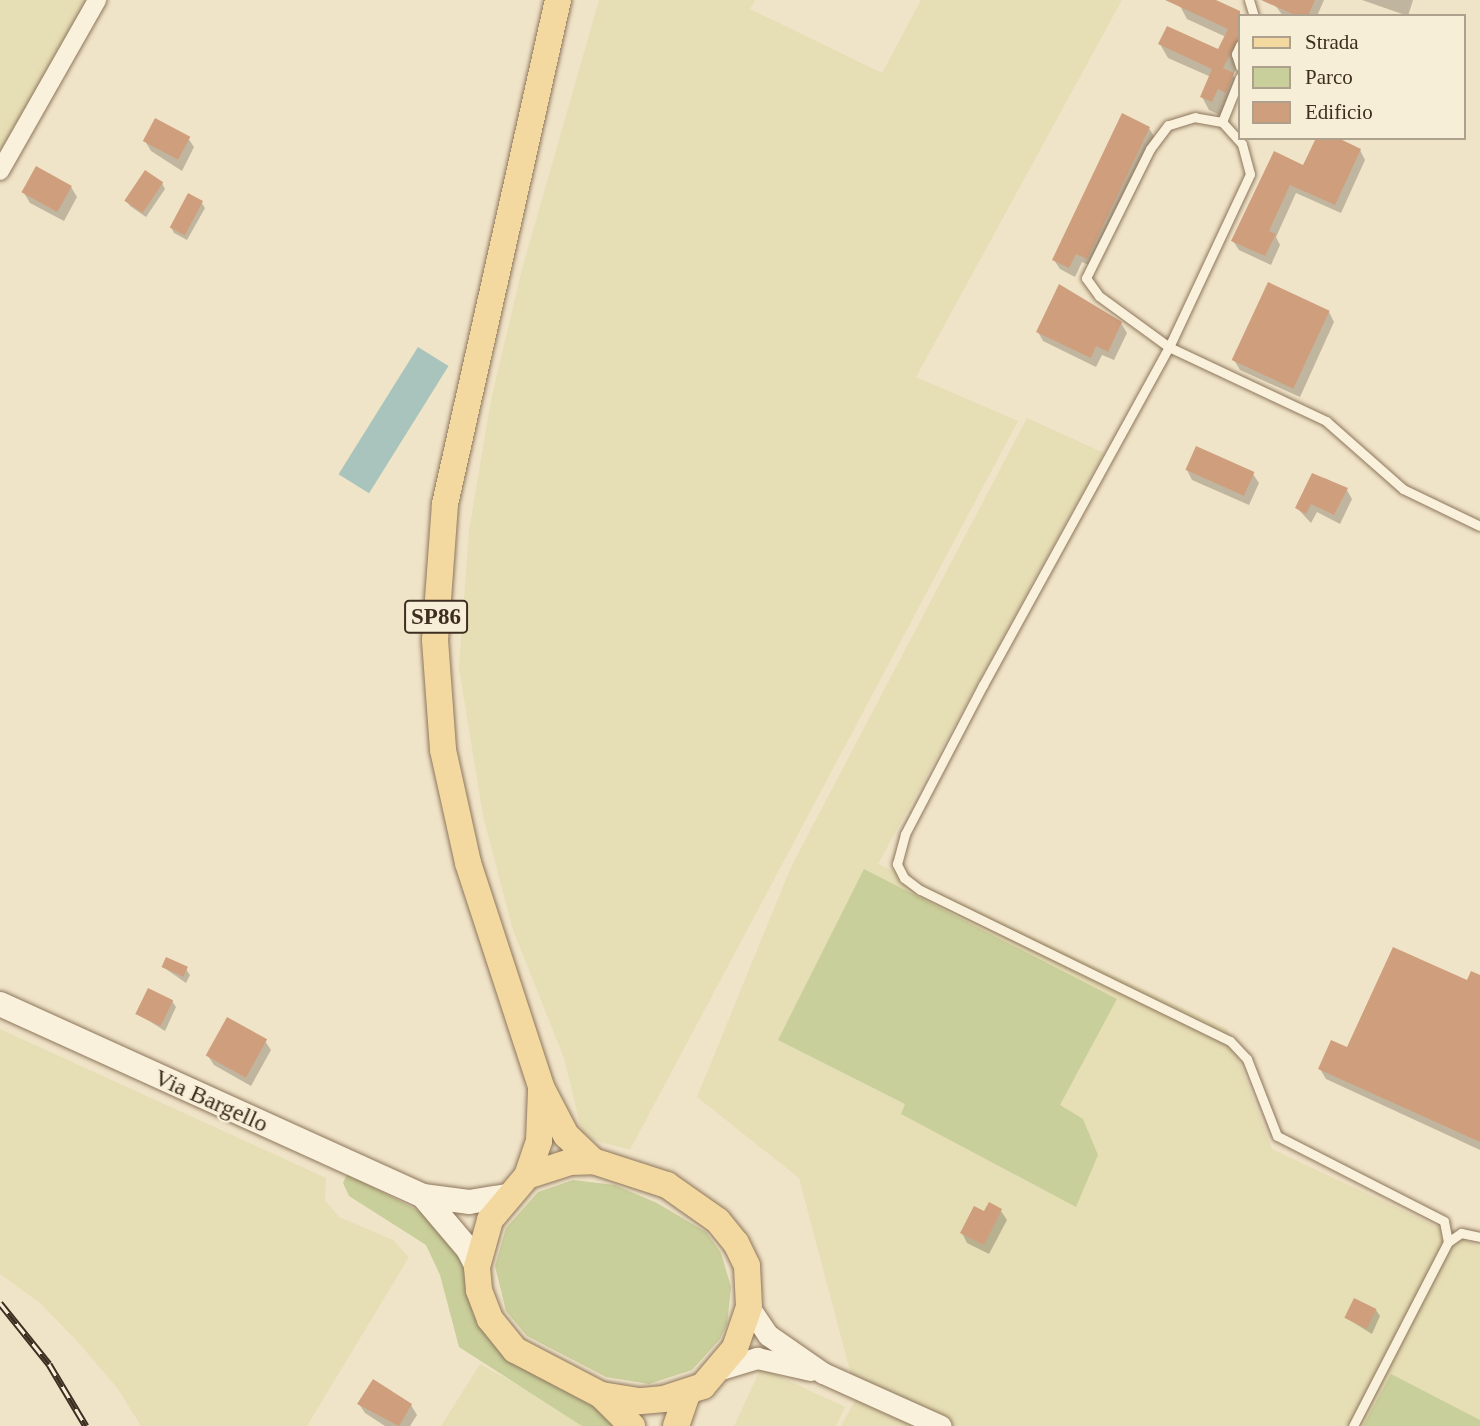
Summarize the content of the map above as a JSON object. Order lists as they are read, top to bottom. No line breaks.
{"streets":{"main road":["SP86","Via Bargello"]},"legend":["Strada","Parco","Edificio"]}
